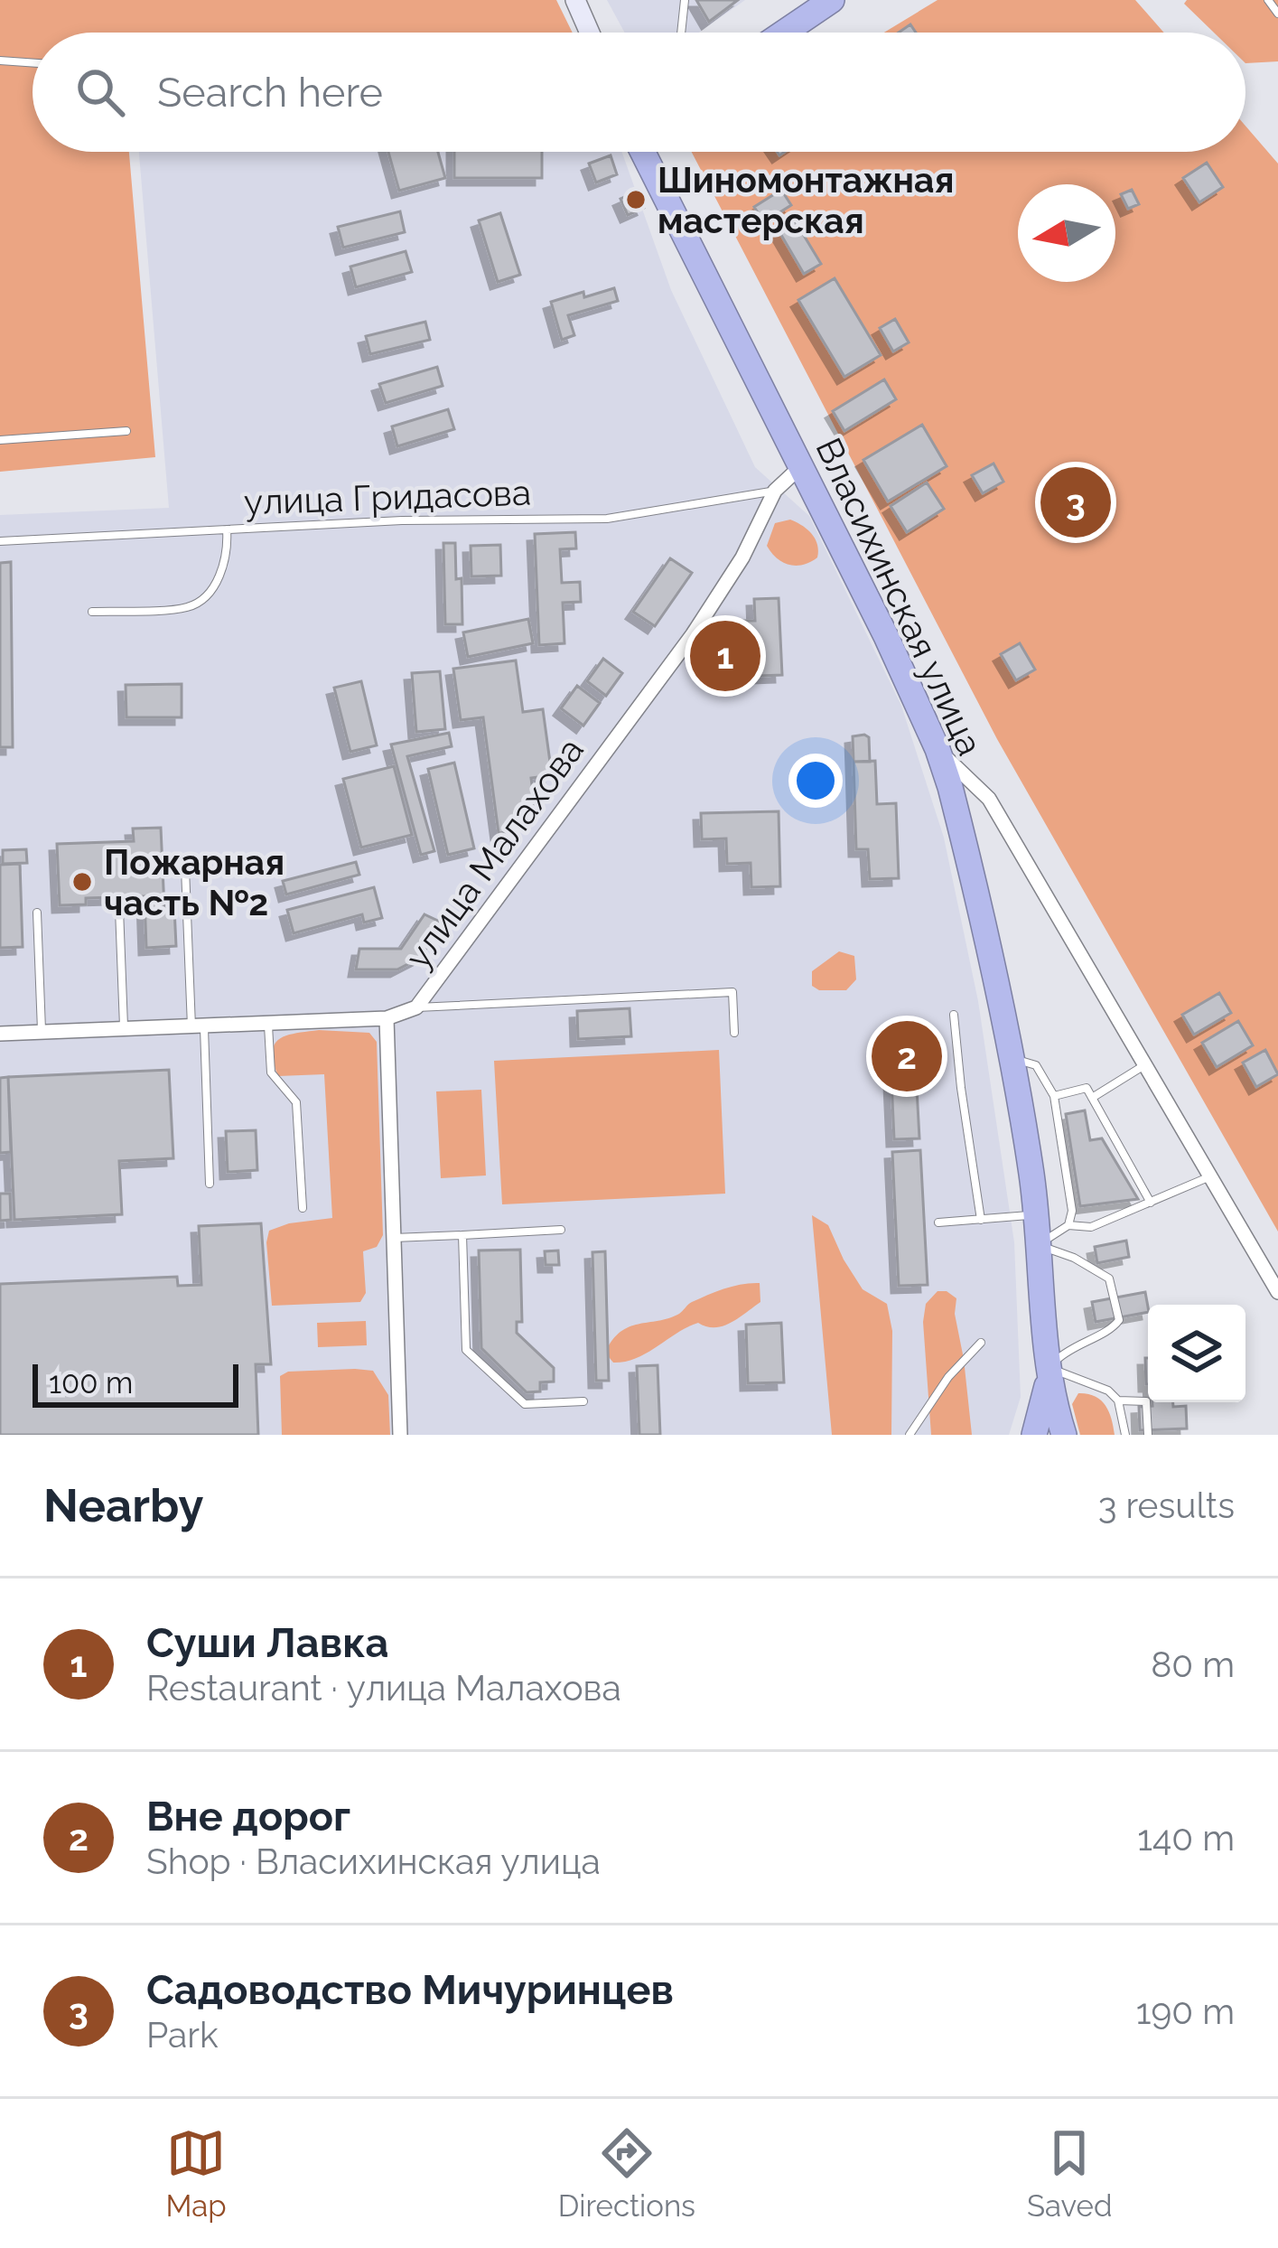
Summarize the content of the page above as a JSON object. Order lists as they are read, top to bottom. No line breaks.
{"streets":{"highway":["Власихинская улица"],"street":["улица Малахова"],"lane":["улица Гридасова"]},"crossings":[["улица Гридасова","улица Малахова"]],"places":["Шиномонтажная мастерская","Пожарная часть №2"],"scale_bar":"100 m","north":"left","page":{"search":"Search here","pins":["3","1","2"],"scale":"100 m","heading":["Nearby","3 results"],"list":[{"mark":"1","name":"Суши Лавка","note":"Restaurant · улица Малахова","value":"80 m"},{"mark":"2","name":"Вне дорог","note":"Shop · Власихинская улица","value":"140 m"},{"mark":"3","name":"Садоводство Мичуринцев","note":"Park","value":"190 m"}],"nav":["Map","Directions","Saved"]}}
